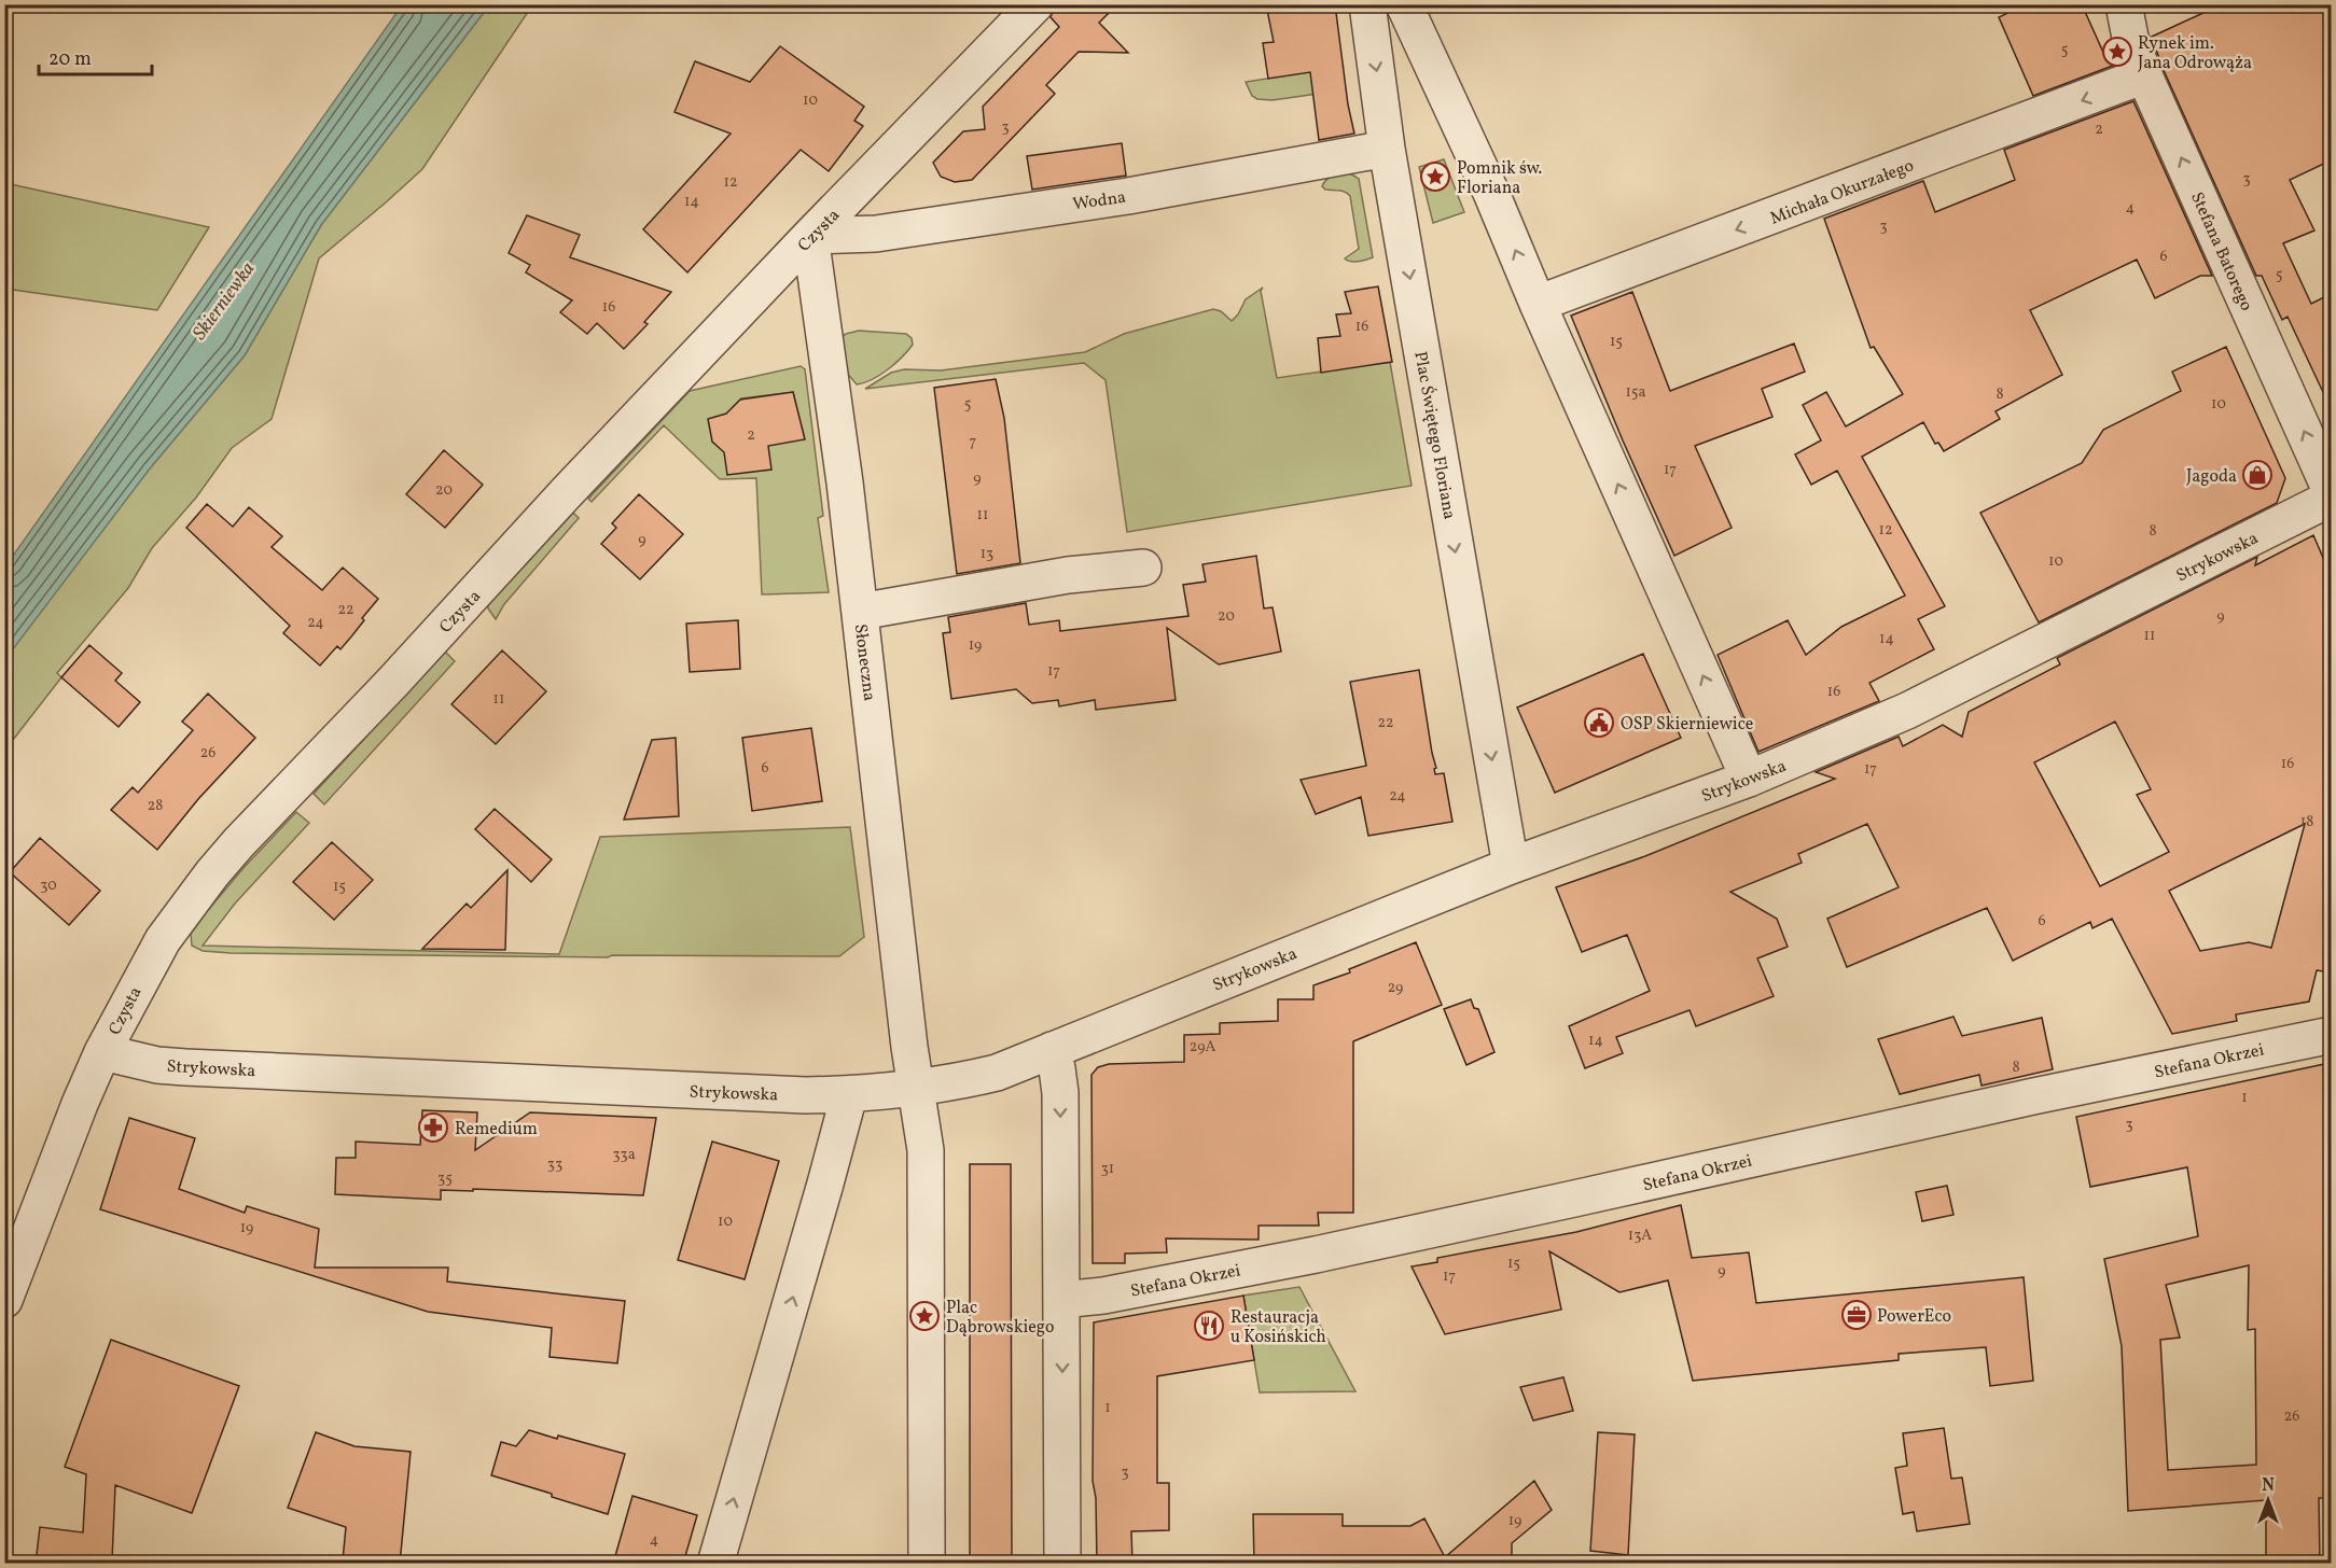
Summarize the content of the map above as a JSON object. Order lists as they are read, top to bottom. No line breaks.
{"streets":{"street":["Michała Okurzałego","Wodna","Czysta","Stefana Batorego","Plac Świętego Floriana","Strykowska","Słoneczna","Stefana Okrzei"]},"crossings":[["Michała Okurzałego","Stefana Batorego"],["Wodna","Czysta"],["Wodna","Plac Świętego Floriana"],["Wodna","Słoneczna"],["Czysta","Strykowska"],["Czysta","Słoneczna"],["Plac Świętego Floriana","Strykowska"],["Strykowska","Słoneczna"]],"one_way":["Michała Okurzałego","Stefana Batorego"],"water":["Skierniewka"],"places":{"place":["Rynek im. Jana Odrowąża","Pomnik św. Floriana","Plac Dąbrowskiego"],"shop":["Jagoda"],"public building":["OSP Skierniewice"],"pharmacy":["Remedium"],"office":["PowerEco"],"restaurant":["Restauracja u Kosińskich"]},"house_numbers":["5","10","3","2","3","12","14","4","3","6","5","16","16","15","15a","8","5","10","2","7","17","9","20","11","12","8","9","13","10","22","20","9","24","11","14","19","17","16","11","22","26","16","6","17","24","28","18","30","15","6","29","14","29A","8","1","3","33a","33","31","35","10","19","13A","15","9","17","1","26","3","19","4"],"scale_bar":"20 m","north":"top"}
